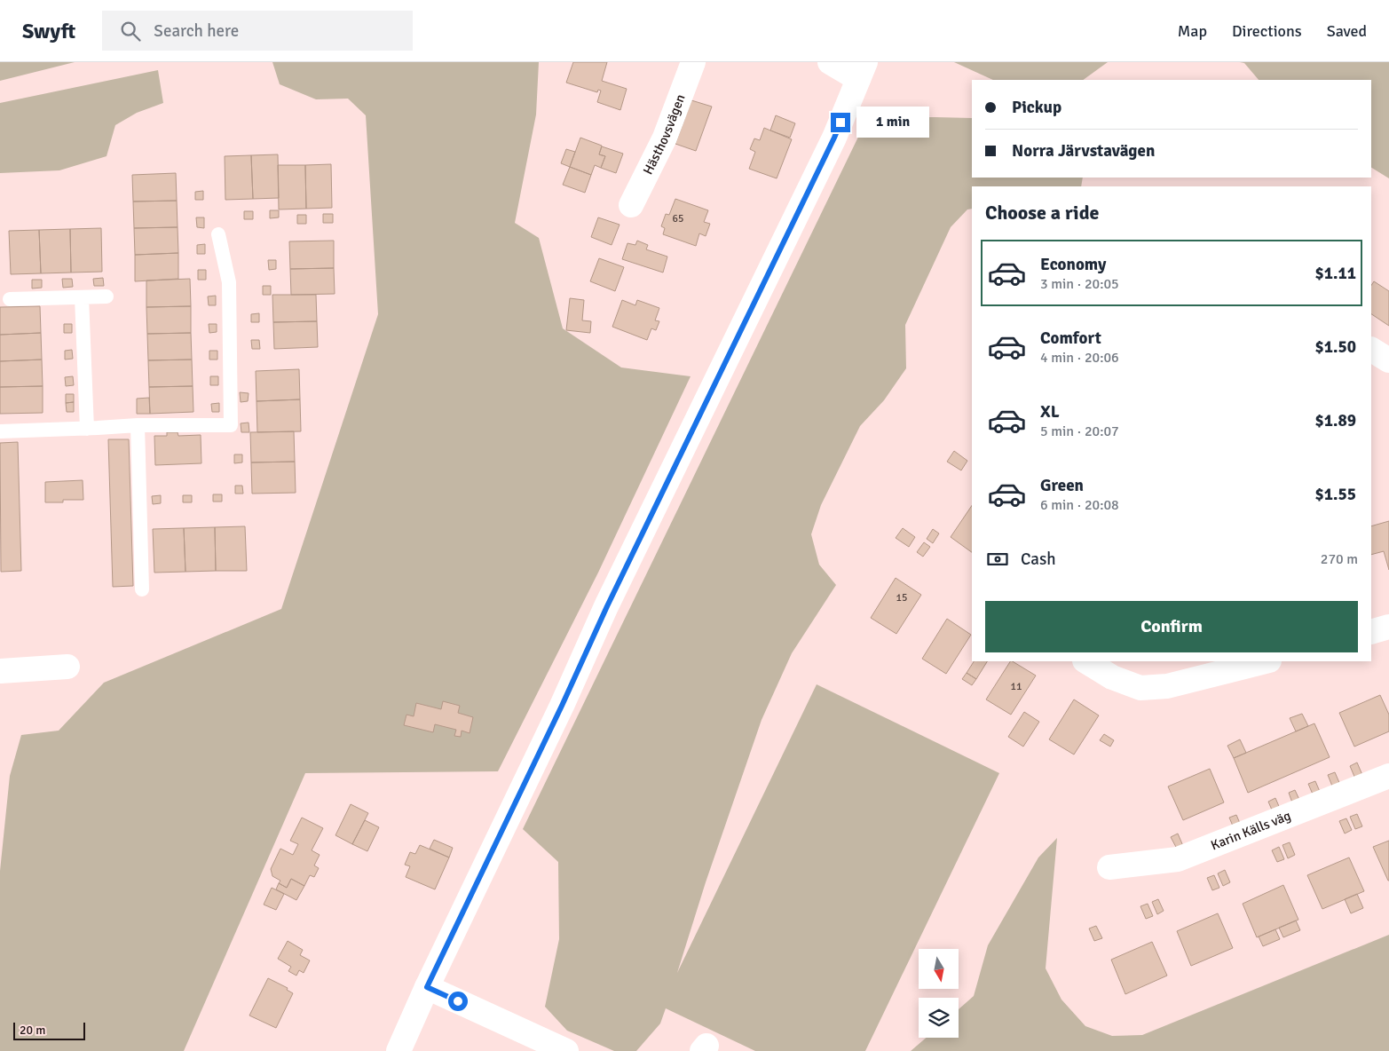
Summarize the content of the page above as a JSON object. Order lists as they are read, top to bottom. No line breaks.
{"streets":{"street":["Hästhovsvägen","Karin Källs väg"]},"house_numbers":["65","15","11"],"scale_bar":"20 m","north":"bottom","page":{"header":"Swyft","search":"Search here","nav":["Map","Directions","Saved"],"banner":["Pickup","Norra Järvstavägen"],"bubble":"1 min","heading":"Choose a ride","list":[{"name":"Economy","note":"3 min · 20:05","value":"$1.11"},{"name":"Comfort","note":"4 min · 20:06","value":"$1.50"},{"name":"XL","note":"5 min · 20:07","value":"$1.89"},{"name":"Green","note":"6 min · 20:08","value":"$1.55"}],"pay":["Cash","270 m"],"buttons":"Confirm","scale":"20 m"}}
